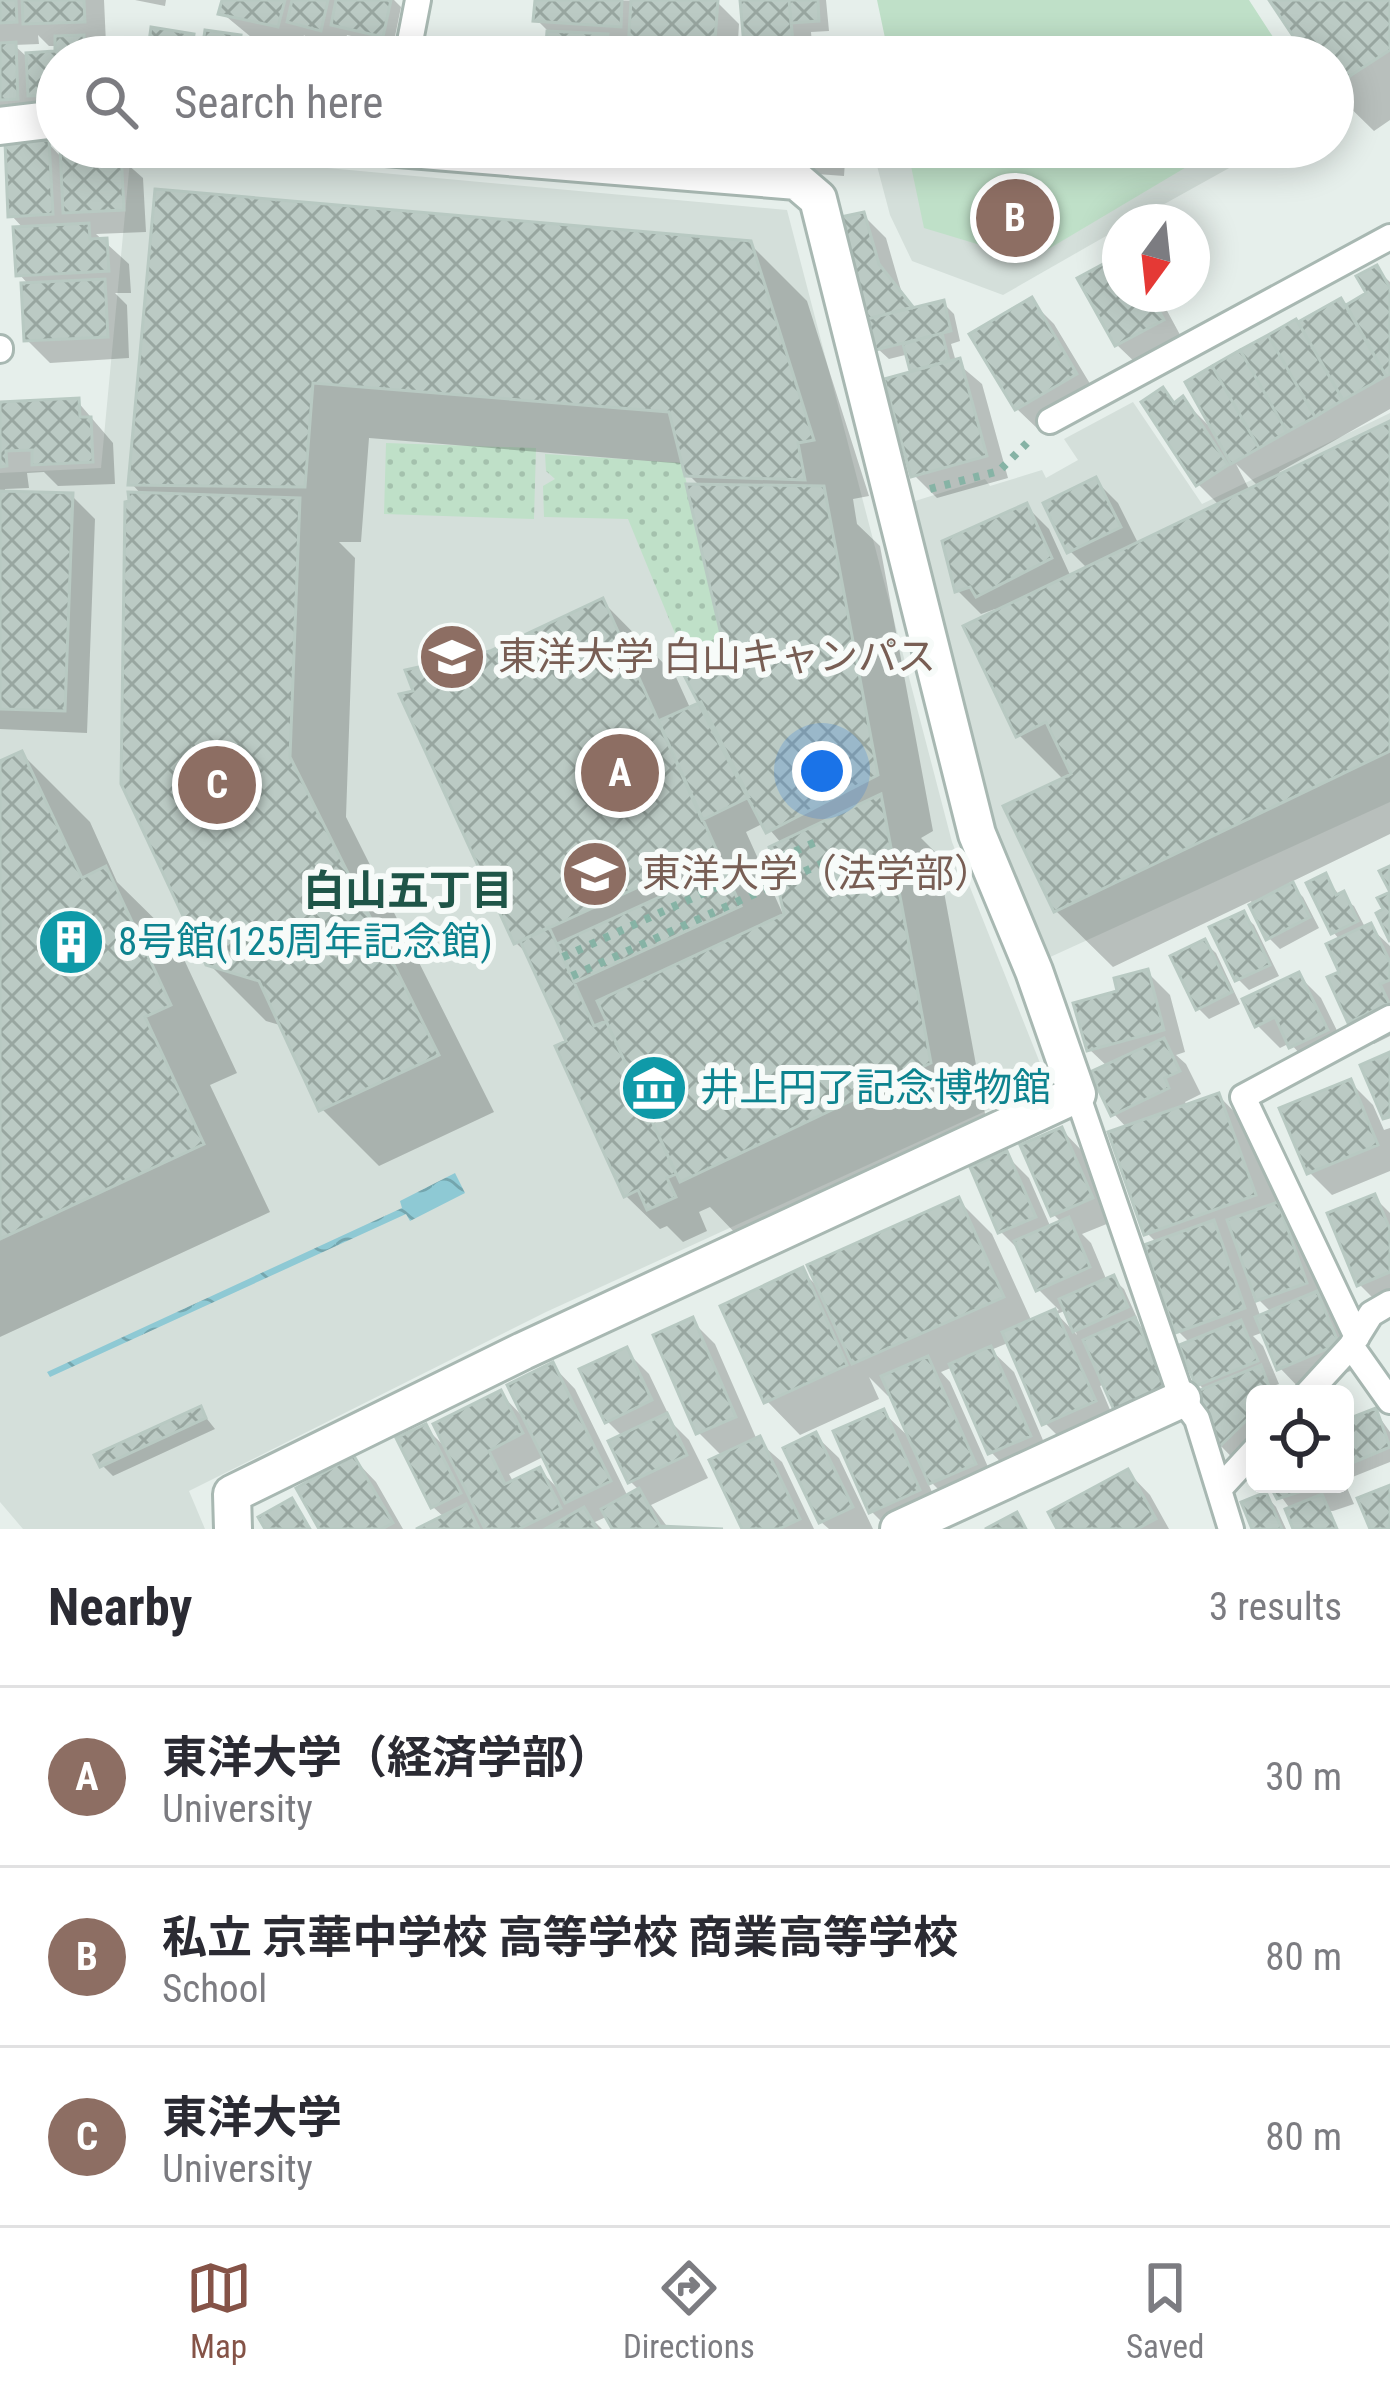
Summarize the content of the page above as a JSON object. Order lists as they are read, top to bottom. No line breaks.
{"districts":["白山五丁目"],"places":{"school or university":["東洋大学 白山キャンパス","東洋大学（法学部）"],"building":["8号館(125周年記念館)"],"museum":["井上円了記念博物館"]},"north":"bottom","page":{"search":"Search here","pins":["B","A","C"],"heading":["Nearby","3 results"],"list":[{"mark":"A","name":"東洋大学（経済学部）","note":"University","value":"30 m"},{"mark":"B","name":"私立 京華中学校 高等学校 商業高等学校","note":"School","value":"80 m"},{"mark":"C","name":"東洋大学","note":"University","value":"80 m"}],"nav":["Map","Directions","Saved"]}}
